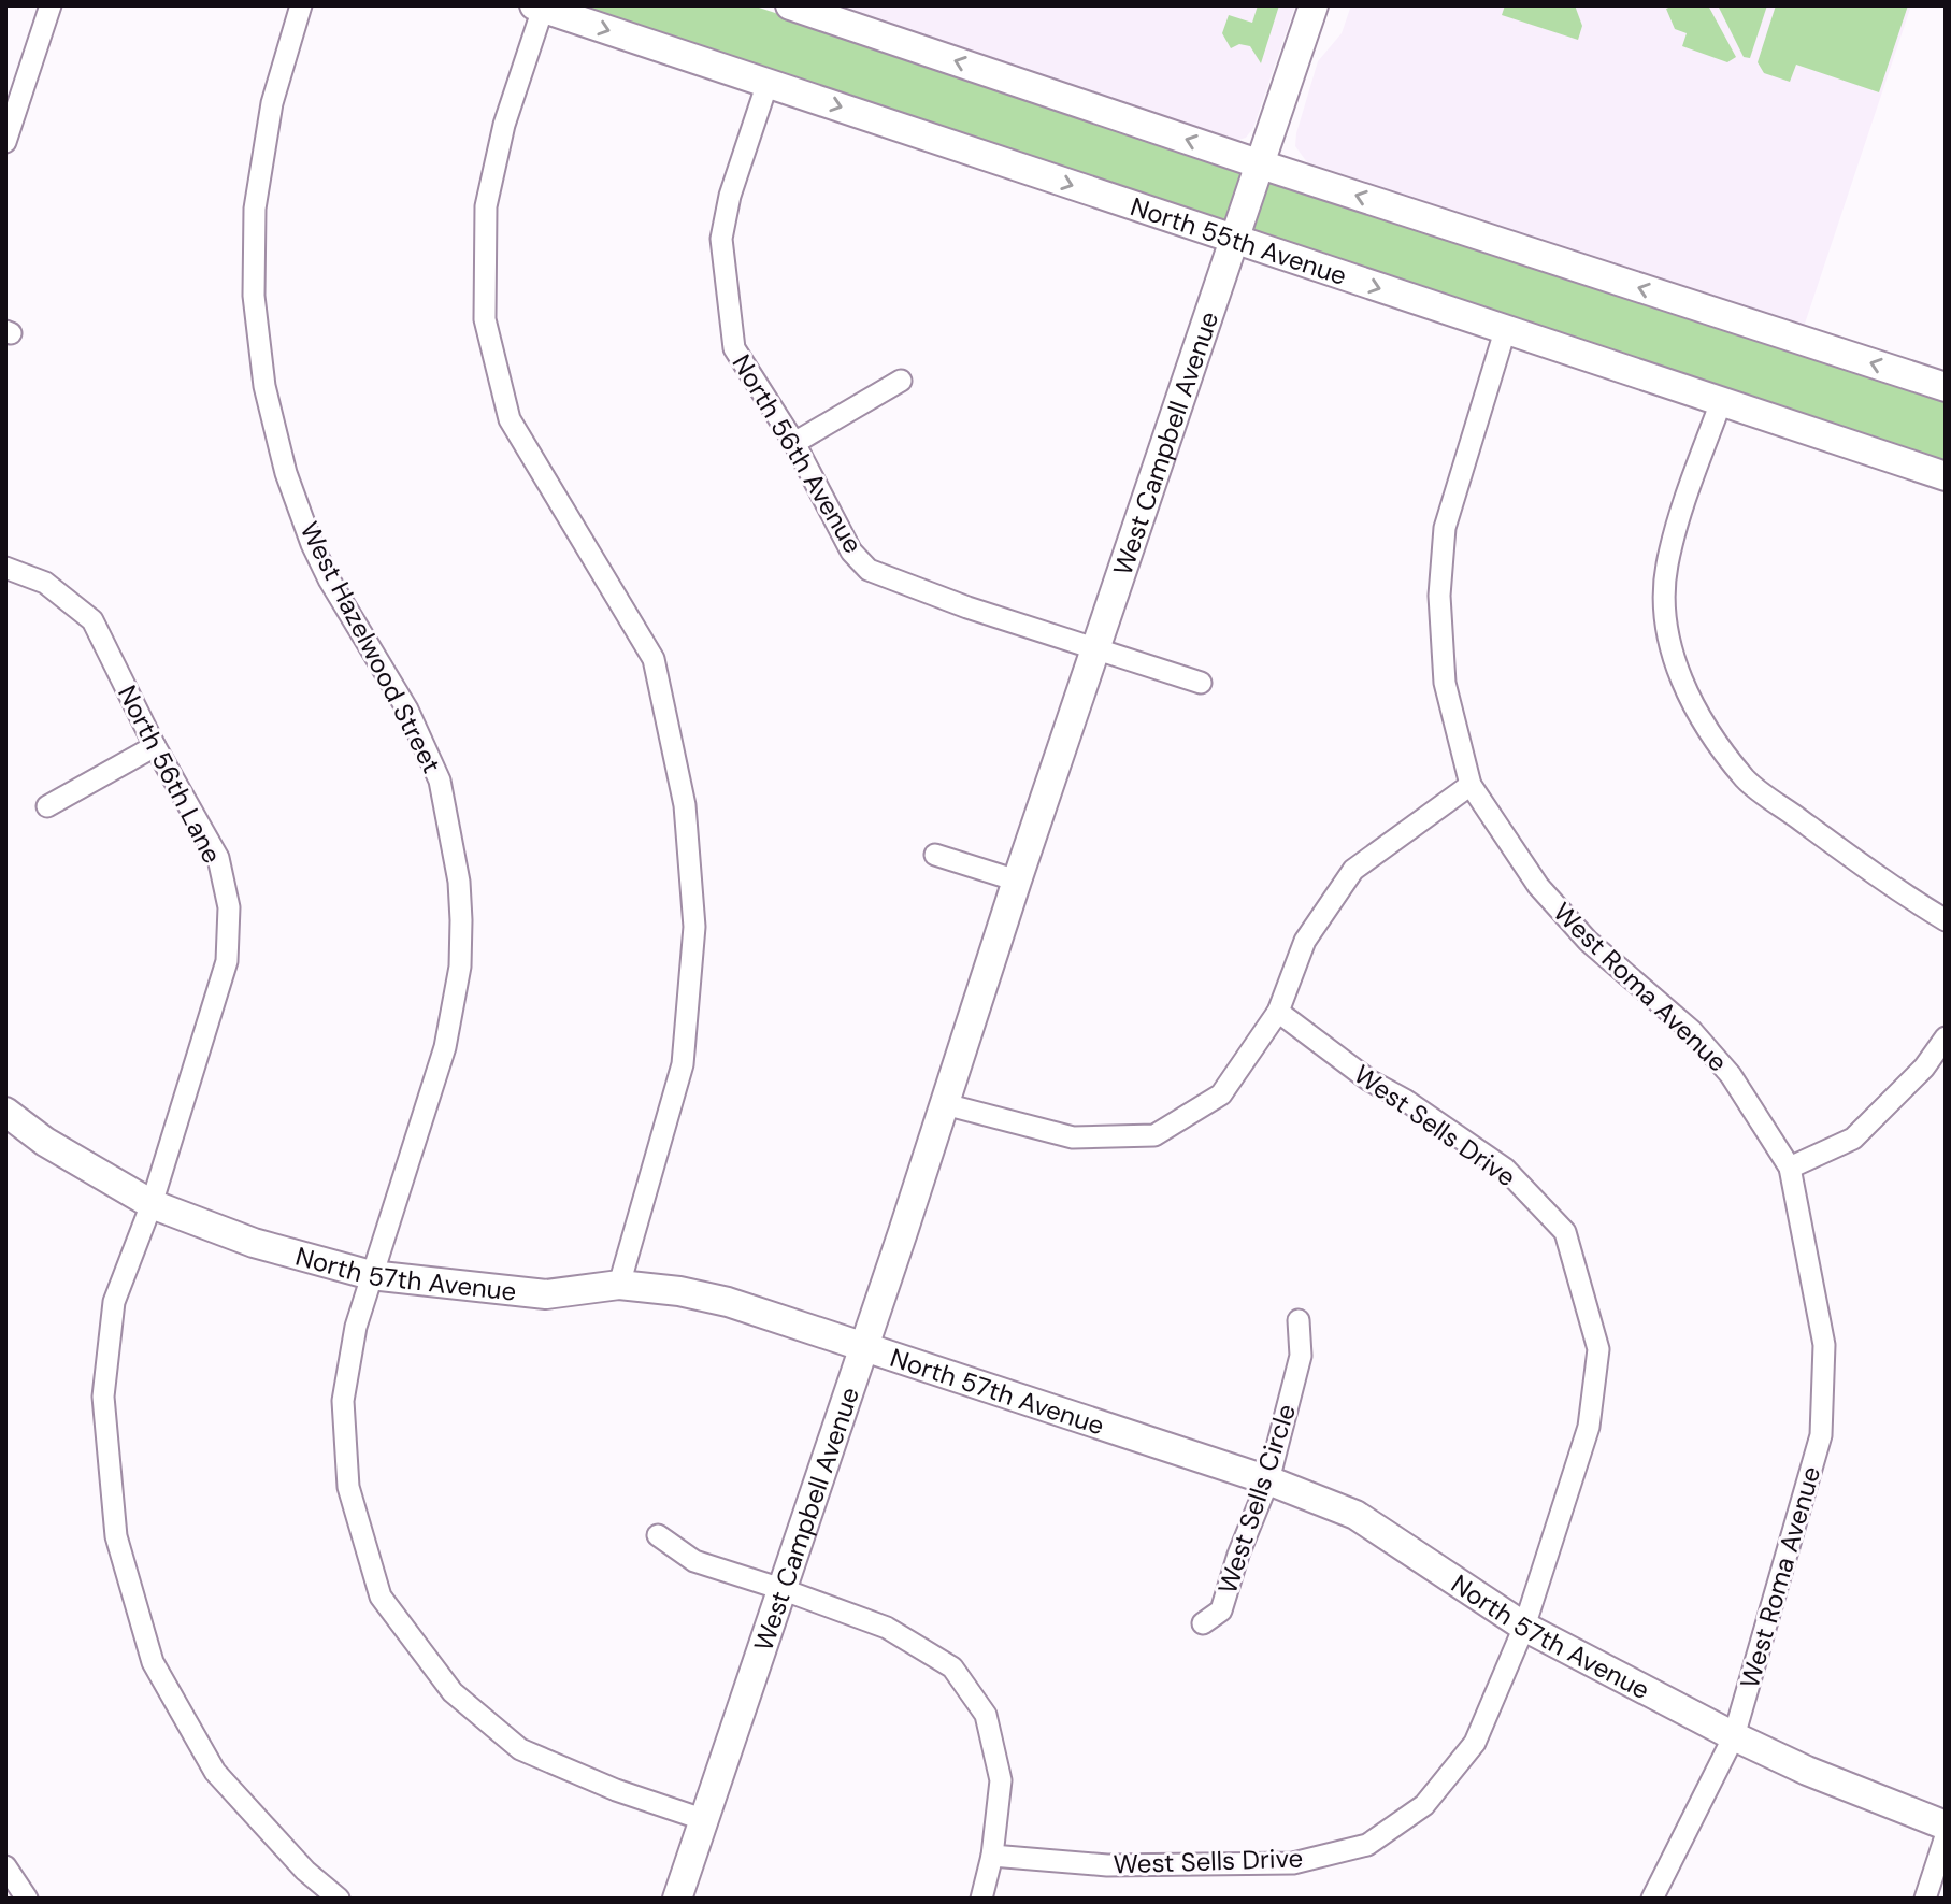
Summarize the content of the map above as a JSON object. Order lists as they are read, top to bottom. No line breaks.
{"streets":{"street":["North 55th Avenue","West Campbell Avenue","North 56th Avenue","West Hazelwood Street","North 56th Lane","West Roma Avenue","West Sells Drive","North 57th Avenue","West Sells Circle"]},"crossings":[["North 55th Avenue","West Campbell Avenue"],["North 55th Avenue","North 56th Avenue"],["North 55th Avenue","West Roma Avenue"],["West Campbell Avenue","North 56th Avenue"],["West Campbell Avenue","West Hazelwood Street"],["West Campbell Avenue","North 57th Avenue"],["West Hazelwood Street","North 57th Avenue"],["North 56th Lane","North 57th Avenue"],["West Roma Avenue","North 57th Avenue"],["West Sells Drive","North 57th Avenue"],["North 57th Avenue","West Sells Circle"]]}
